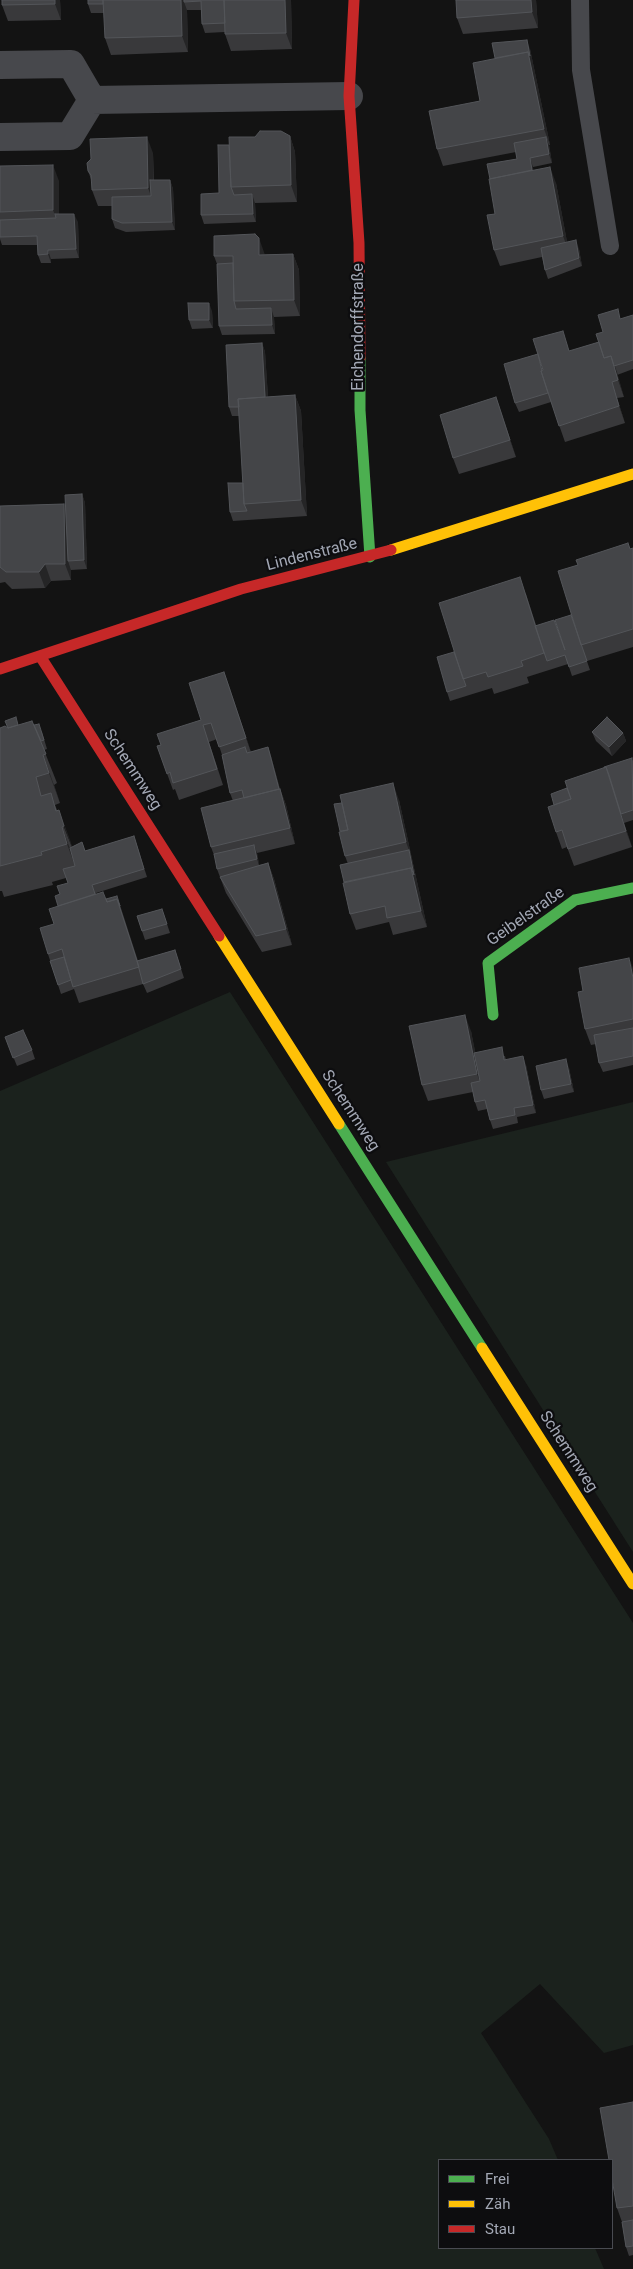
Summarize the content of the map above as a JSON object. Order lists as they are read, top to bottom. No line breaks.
{"streets":{"street":["Eichendorffstraße","Lindenstraße","Schemmweg","Geibelstraße"]},"crossings":[["Eichendorffstraße","Lindenstraße"],["Lindenstraße","Schemmweg"]],"legend":["Frei","Zäh","Stau"]}
